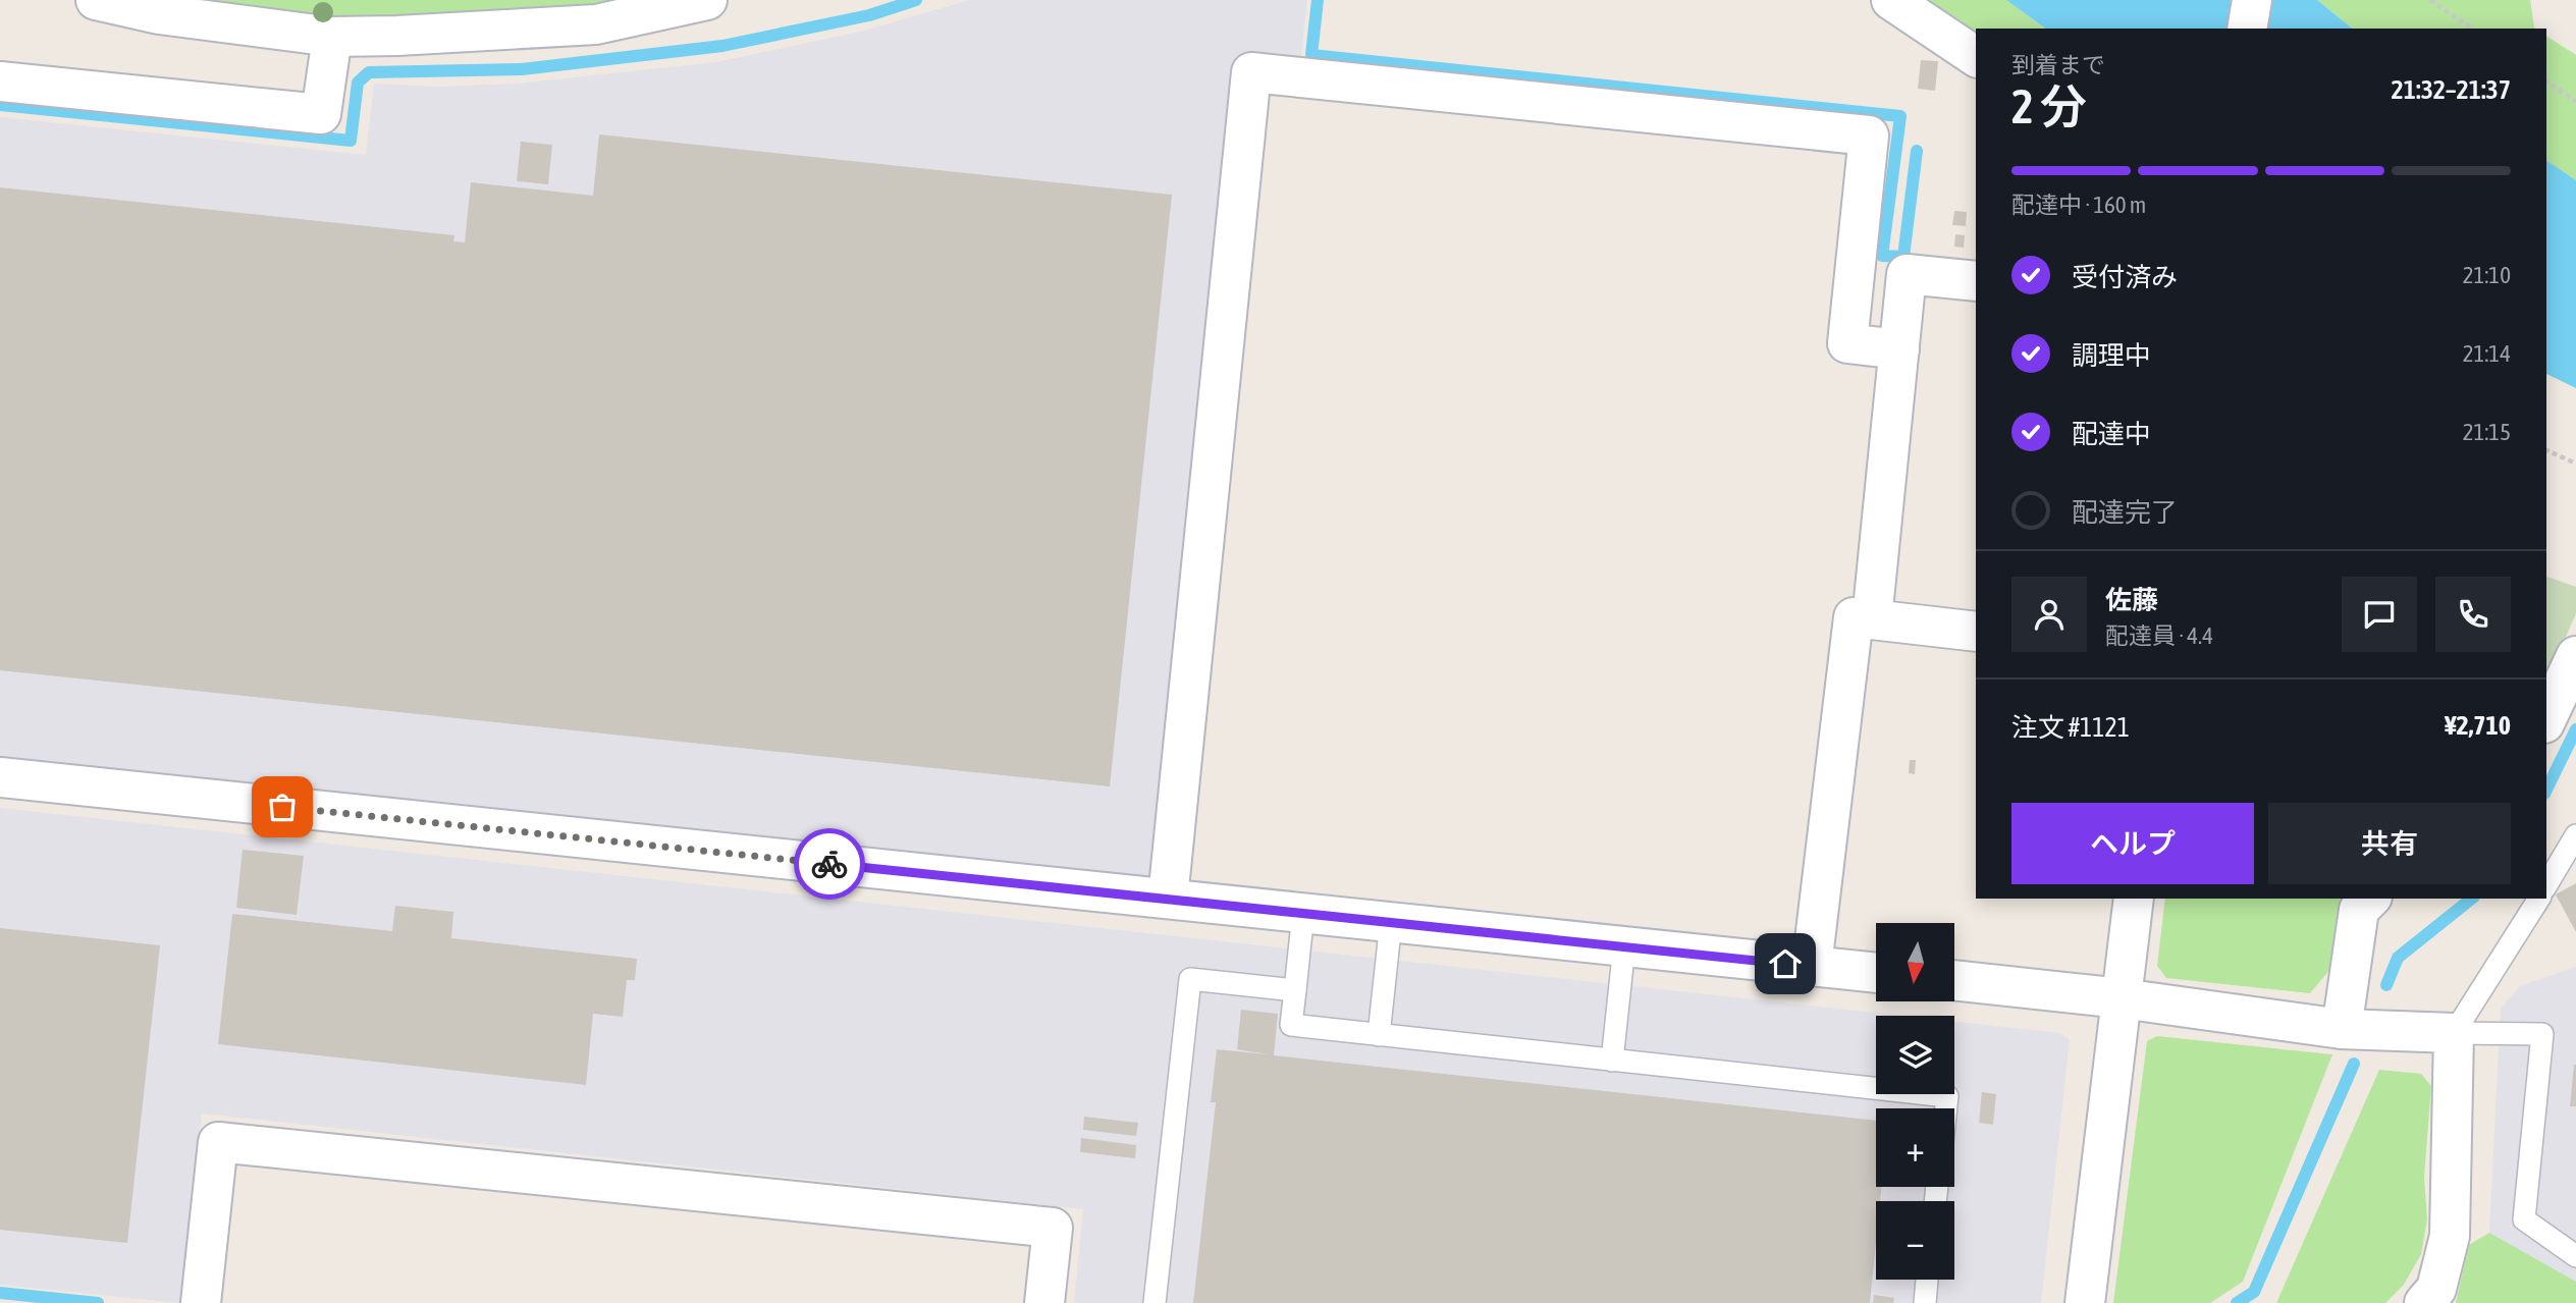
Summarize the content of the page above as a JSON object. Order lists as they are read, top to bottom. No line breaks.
{"north":"bottom","page":{"heading":["2 分","到着まで","21:32–21:37"],"panel":["佐藤","配達員 · 4.4","注文 #1121","¥2,710"],"bar":"配達中 · 160 m","list":[["受付済み","21:10"],["調理中","21:14"],["配達中","21:15"],"配達完了"],"buttons":["ヘルプ","共有"],"map_buttons":["+","−"]}}
